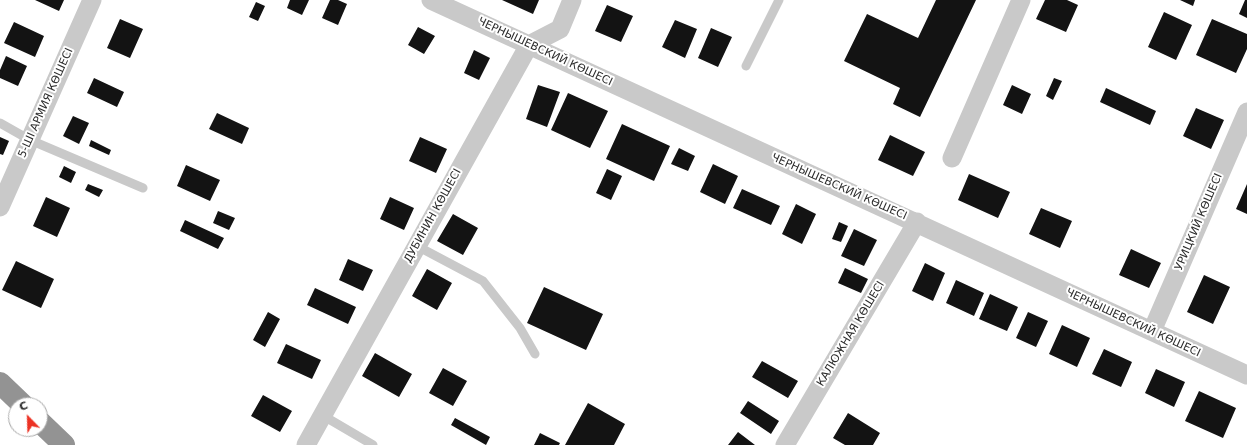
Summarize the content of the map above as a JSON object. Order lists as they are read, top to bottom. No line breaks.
{"streets":{"street":["ЧЕРНЫШЕВСКИЙ КӨШЕСІ","5-ШІ АРМИЯ КӨШЕСІ","ДУБИНИН КӨШЕСІ","УРИЦКИЙ КӨШЕСІ","КАЛЮЖНАЯ КӨШЕСІ"]},"crossings":[["ЧЕРНЫШЕВСКИЙ КӨШЕСІ","ДУБИНИН КӨШЕСІ"],["ЧЕРНЫШЕВСКИЙ КӨШЕСІ","УРИЦКИЙ КӨШЕСІ"],["ЧЕРНЫШЕВСКИЙ КӨШЕСІ","КАЛЮЖНАЯ КӨШЕСІ"]],"north":"top left"}
